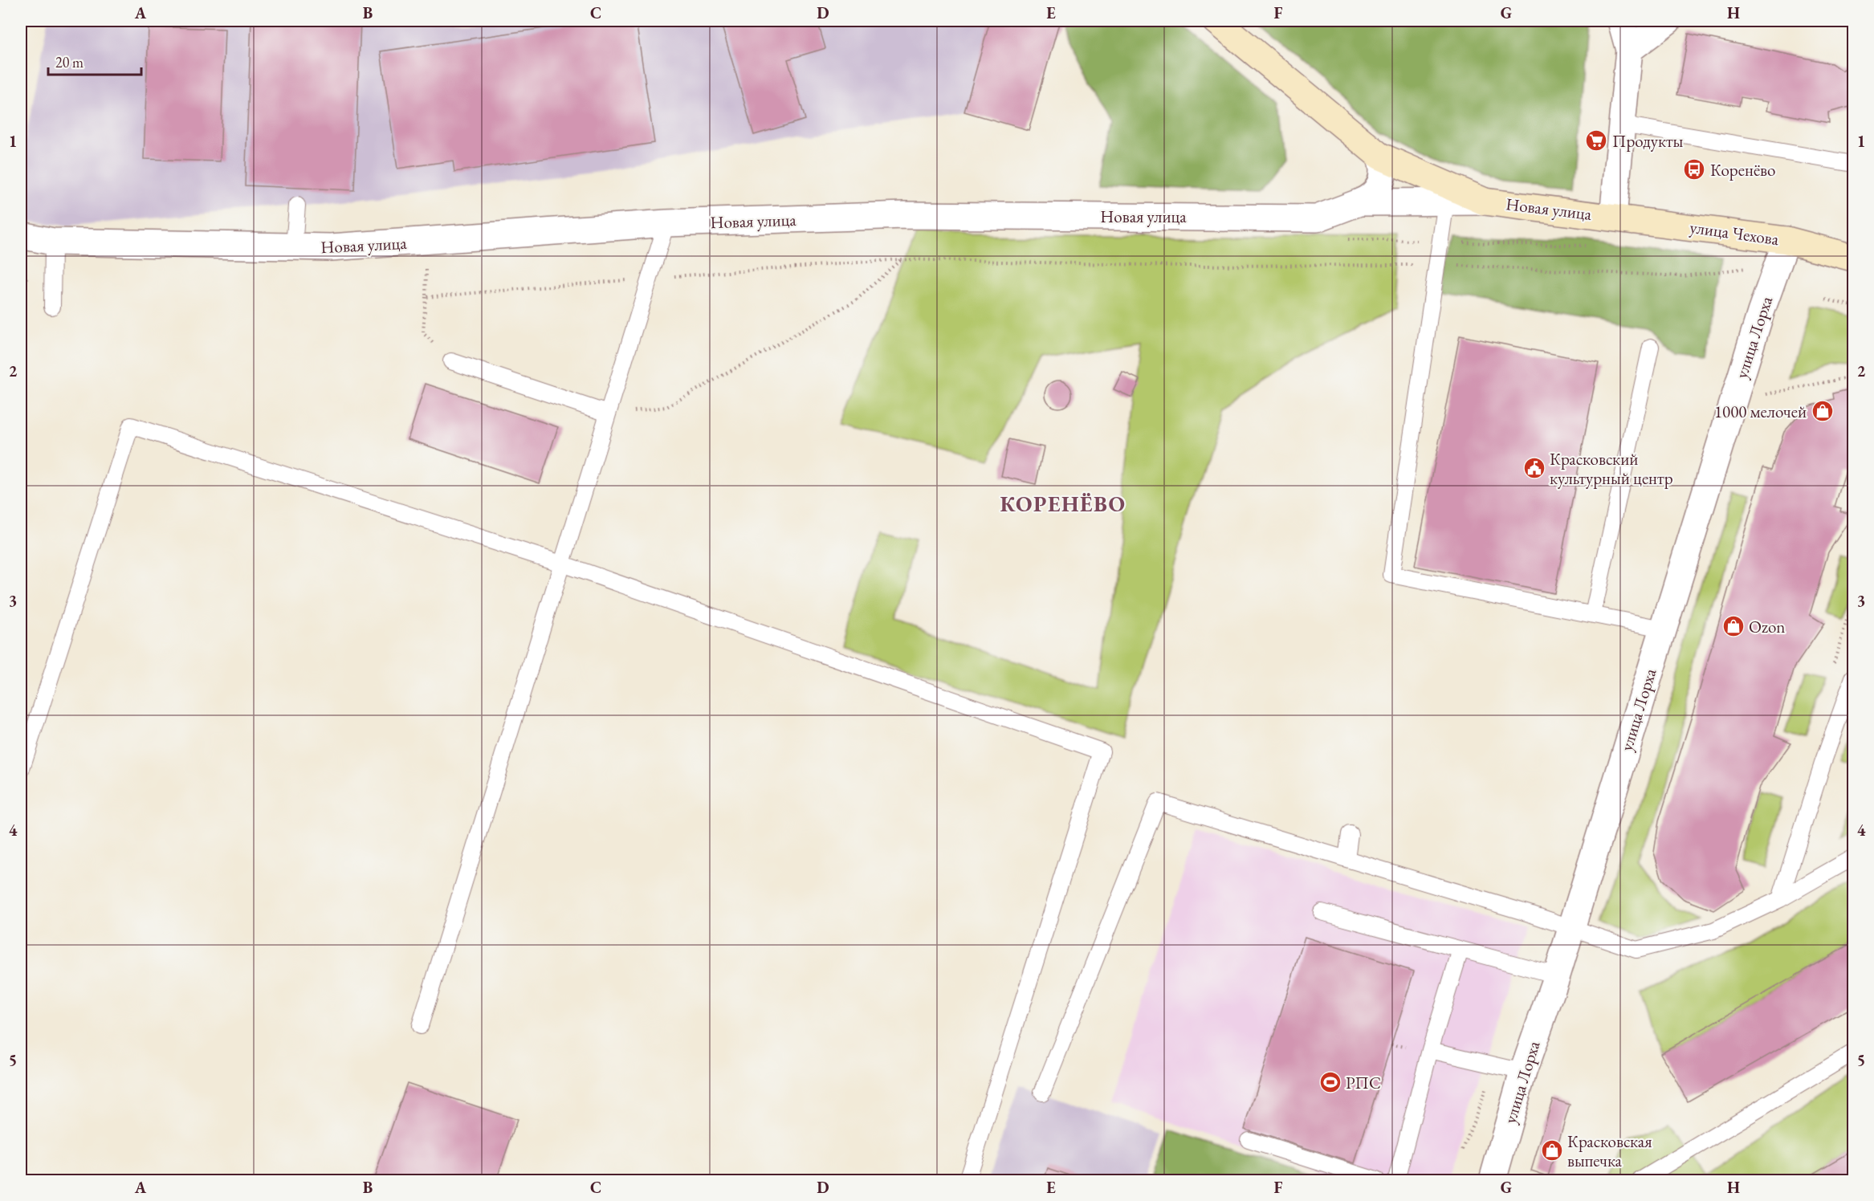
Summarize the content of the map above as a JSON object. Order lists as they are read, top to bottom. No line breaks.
{"streets":{"main road":["Новая улица","улица Чехова"],"street":["улица Лорха"]},"crossings":[["Новая улица","улица Чехова"],["улица Чехова","улица Лорха"]],"districts":["КОРЕНЁВО"],"places":{"supermarket":["Продукты"],"bus stop":["Коренёво"],"shop":["1000 мелочей","Ozon","Красковская выпечка"],"public building":["Красковский культурный центр"],"sports":["РПС"]},"scale_bar":"20 m","grid":{"columns":["A","B","C","D","E","F","G","H"],"rows":["1","2","3","4","5"]}}
